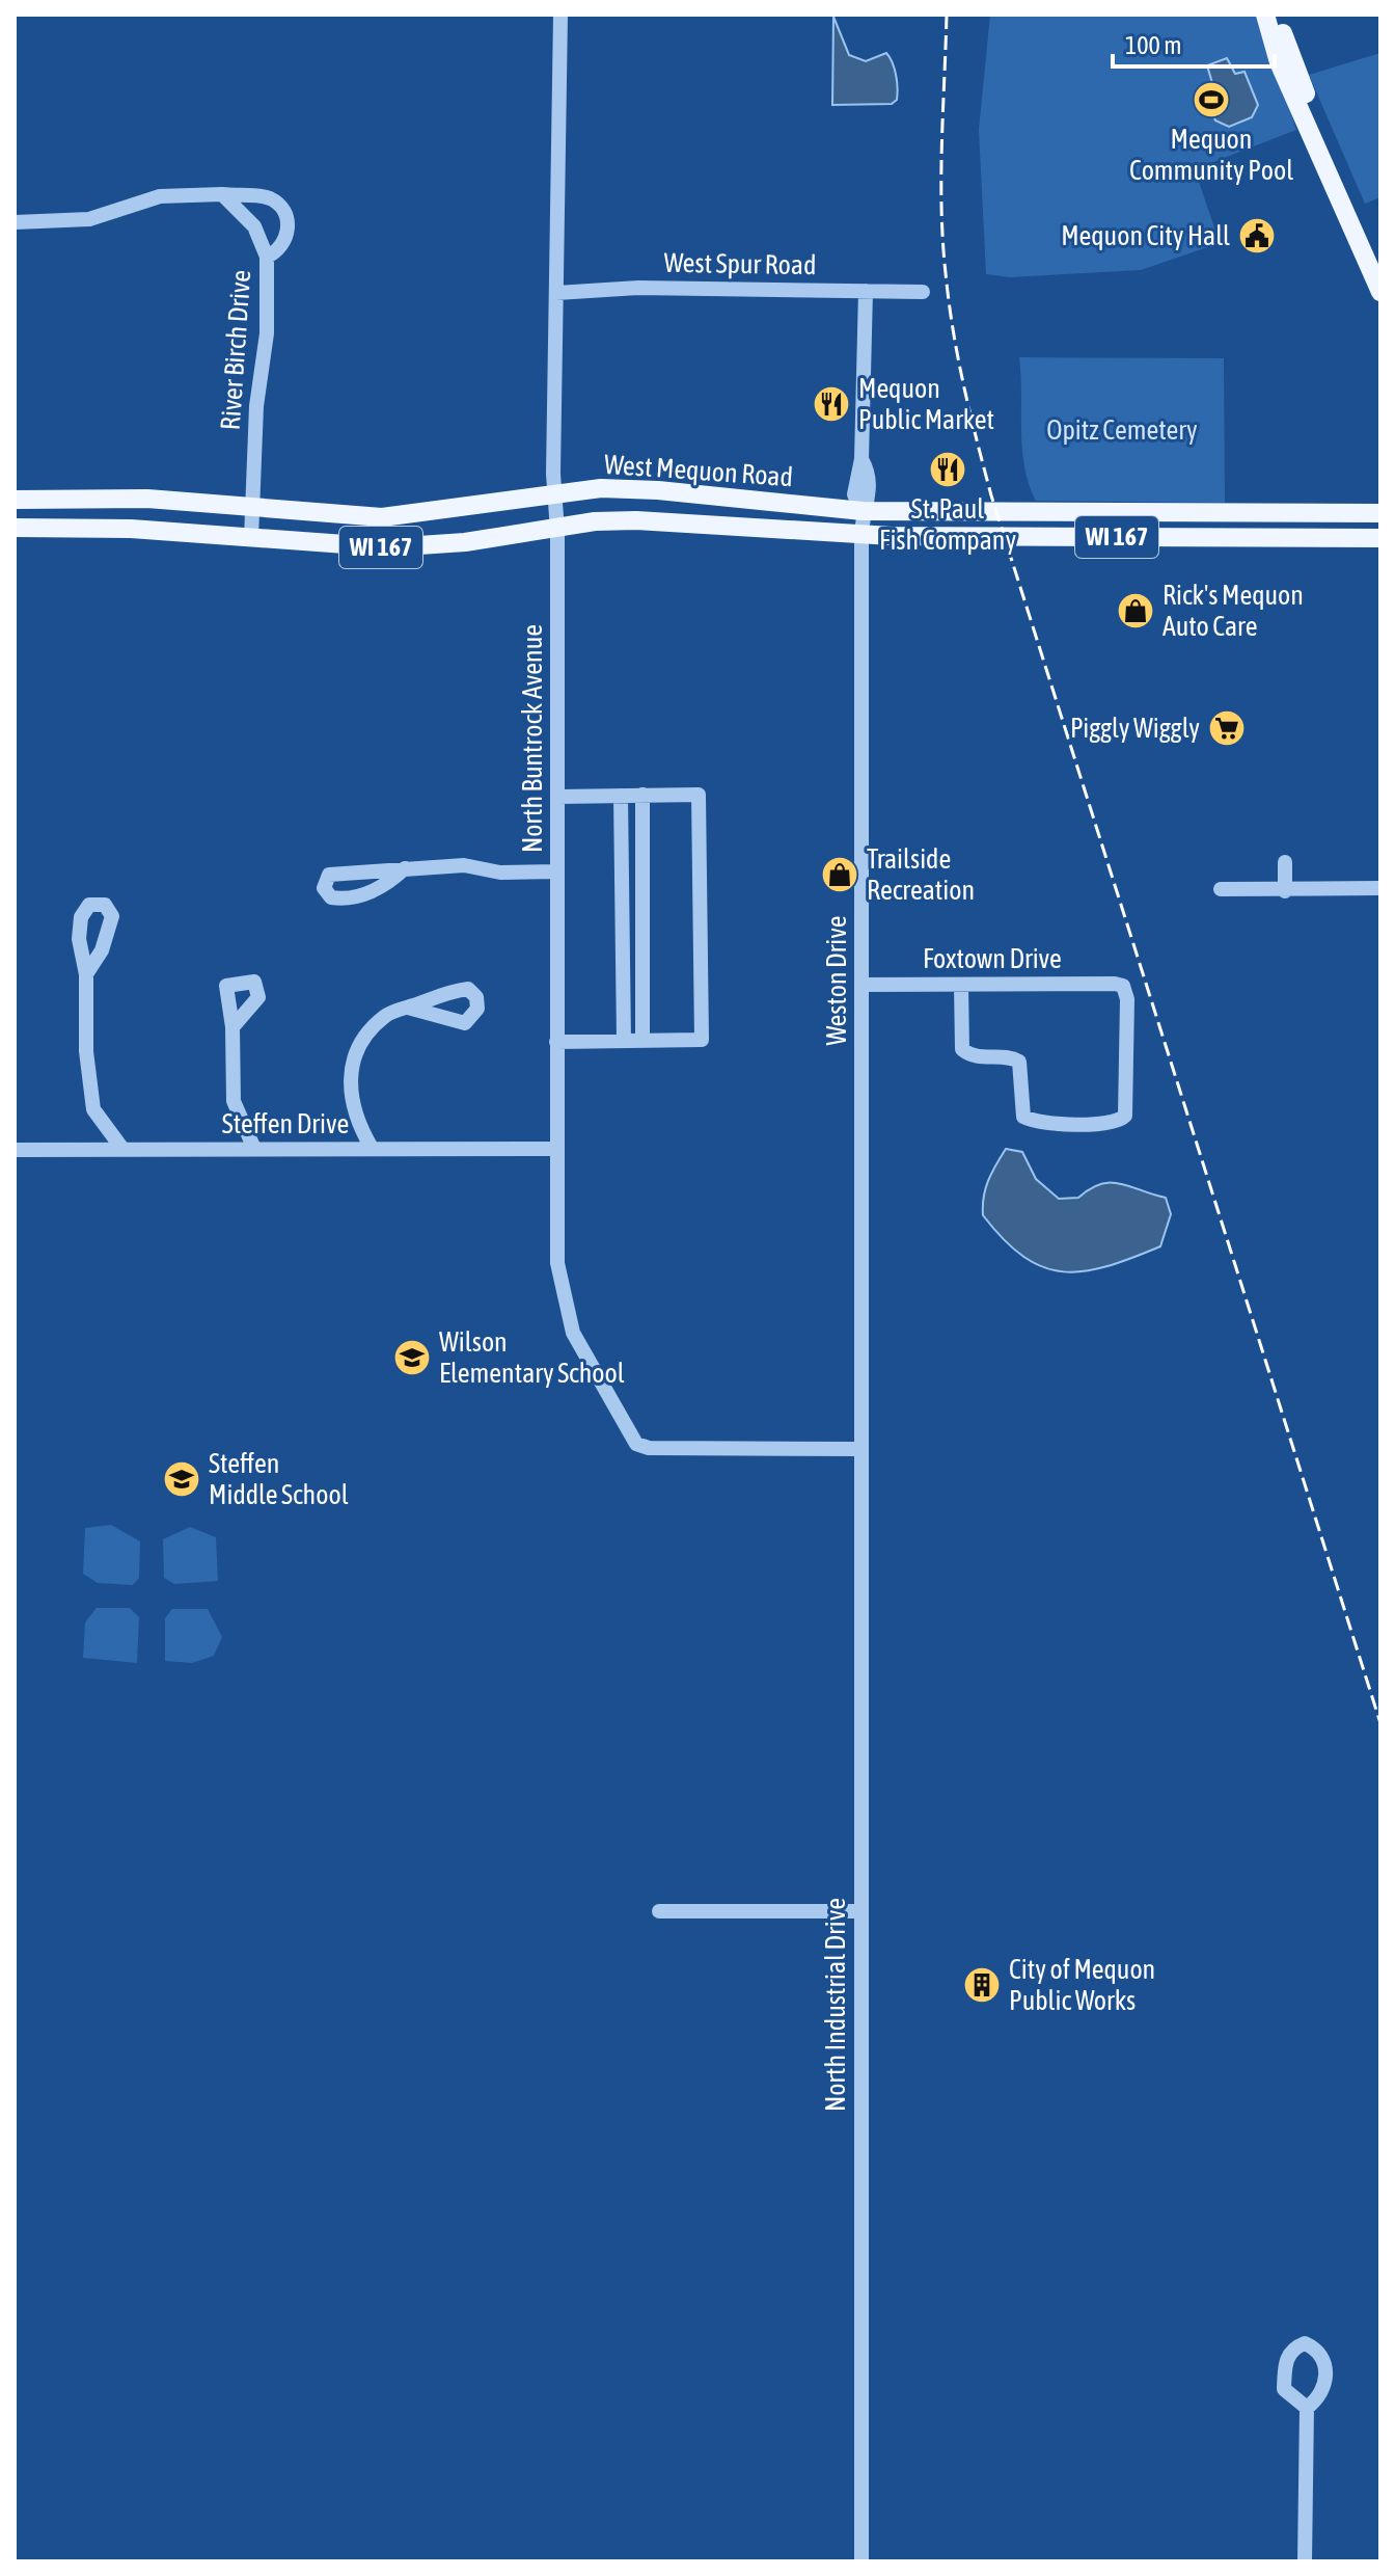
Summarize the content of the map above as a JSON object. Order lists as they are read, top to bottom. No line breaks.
{"streets":{"main road":["West Mequon Road","WI 167"],"street":["West Spur Road","River Birch Drive","North Buntrock Avenue","Foxtown Drive","Weston Drive","Steffen Drive","North Industrial Drive"]},"crossings":[["West Spur Road","North Buntrock Avenue"],["West Spur Road","Weston Drive"],["River Birch Drive","West Mequon Road"],["West Mequon Road","North Buntrock Avenue"],["West Mequon Road","Weston Drive"],["North Buntrock Avenue","Weston Drive"],["North Buntrock Avenue","Steffen Drive"],["North Buntrock Avenue","North Industrial Drive"],["Foxtown Drive","Weston Drive"],["Weston Drive","North Industrial Drive"]],"parks":["Opitz Cemetery"],"places":{"sports":["Mequon Community Pool"],"public building":["Mequon City Hall"],"restaurant":["Mequon Public Market","St. Paul Fish Company"],"shop":["Rick's Mequon Auto Care","Trailside Recreation"],"supermarket":["Piggly Wiggly"],"school or university":["Wilson Elementary School","Steffen Middle School"],"building":["City of Mequon Public Works"]},"scale_bar":"100 m"}
